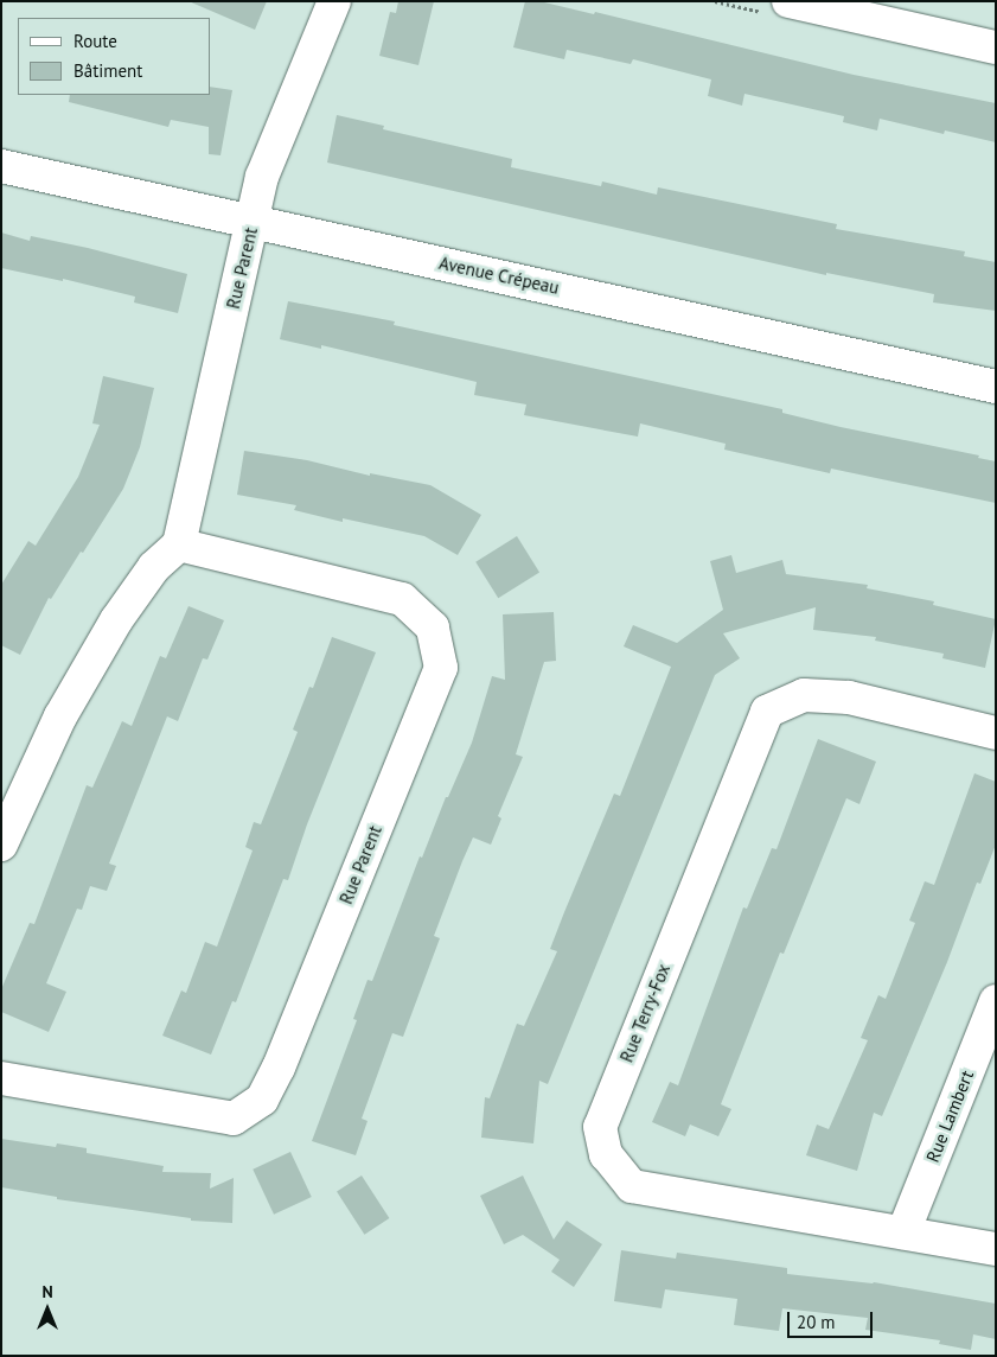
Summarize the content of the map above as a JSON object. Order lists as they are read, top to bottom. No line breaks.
{"streets":{"street":["Rue Parent","Avenue Crépeau","Rue Terry-Fox","Rue Lambert"]},"crossings":[["Rue Parent","Avenue Crépeau"],["Rue Terry-Fox","Rue Lambert"]],"legend":["Route","Bâtiment"],"scale_bar":"20 m","north":"top"}
